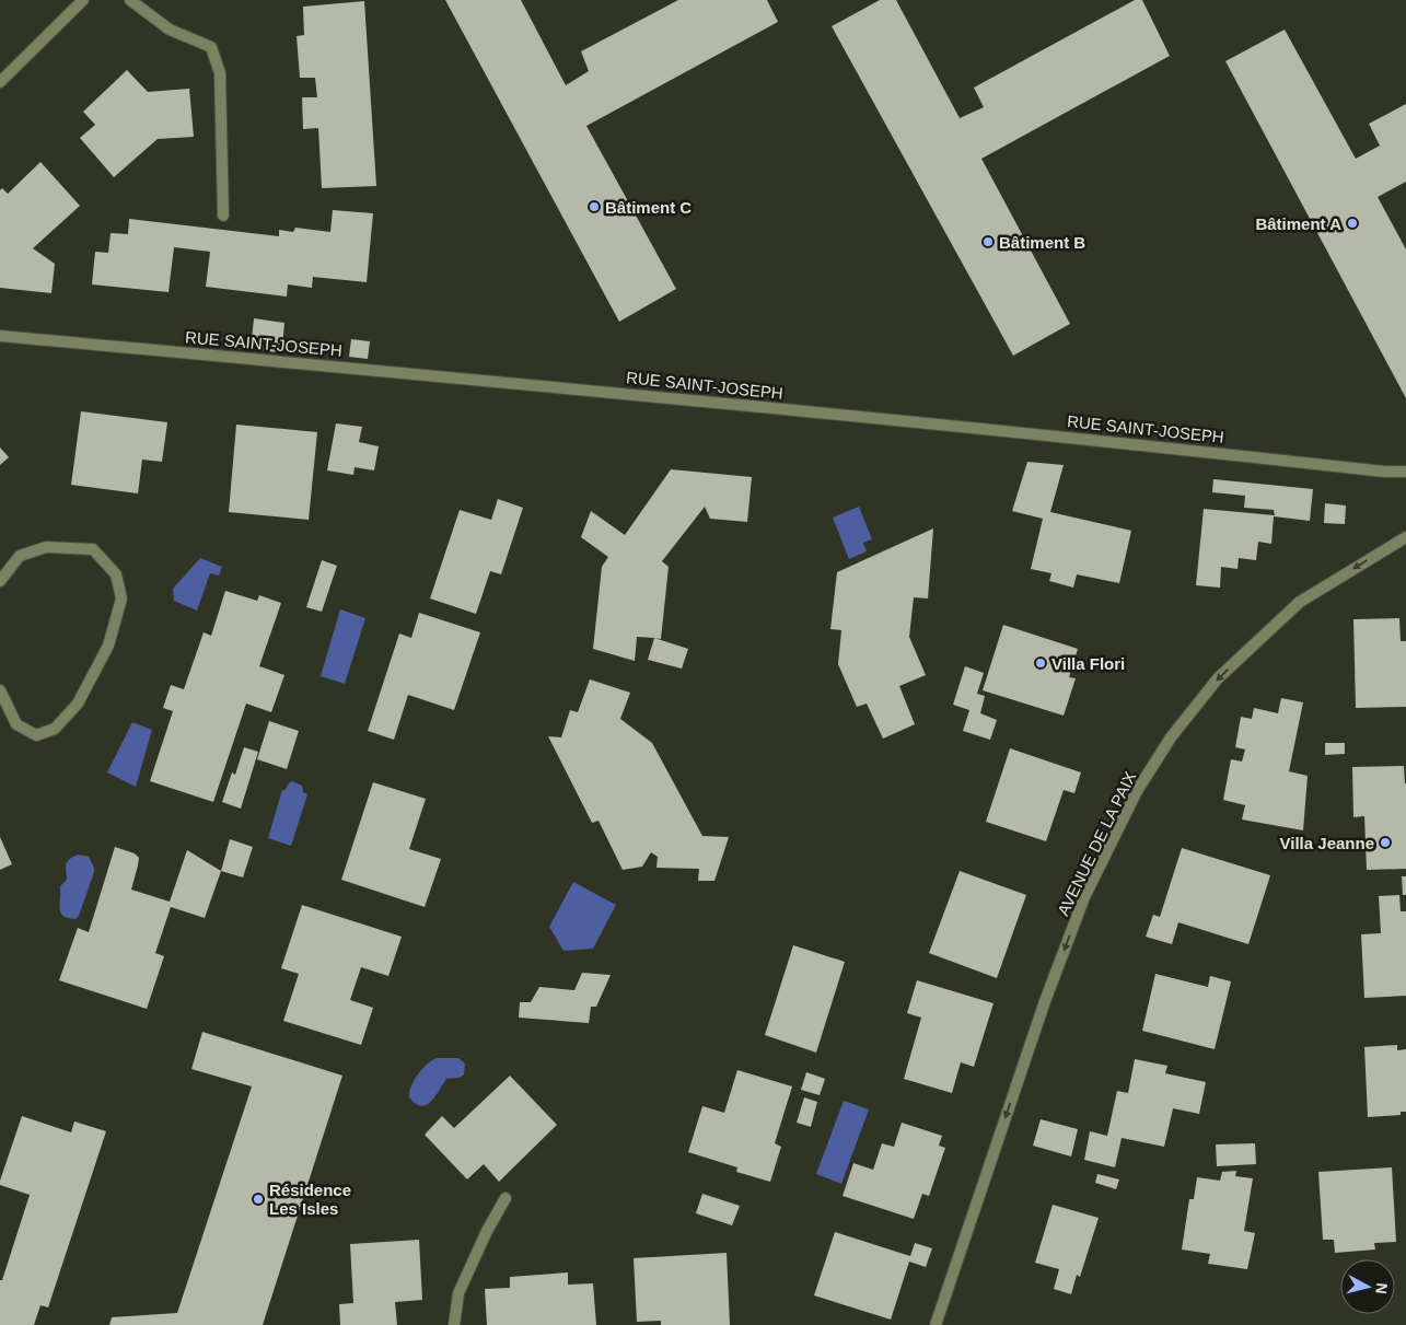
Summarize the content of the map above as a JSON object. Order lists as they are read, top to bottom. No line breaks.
{"streets":{"street":["RUE SAINT-JOSEPH","AVENUE DE LA PAIX"]},"one_way":["AVENUE DE LA PAIX"],"places":["Bâtiment C","Bâtiment A","Bâtiment B","Villa Flori","Villa Jeanne","Résidence Les Isles"],"north":"right"}
